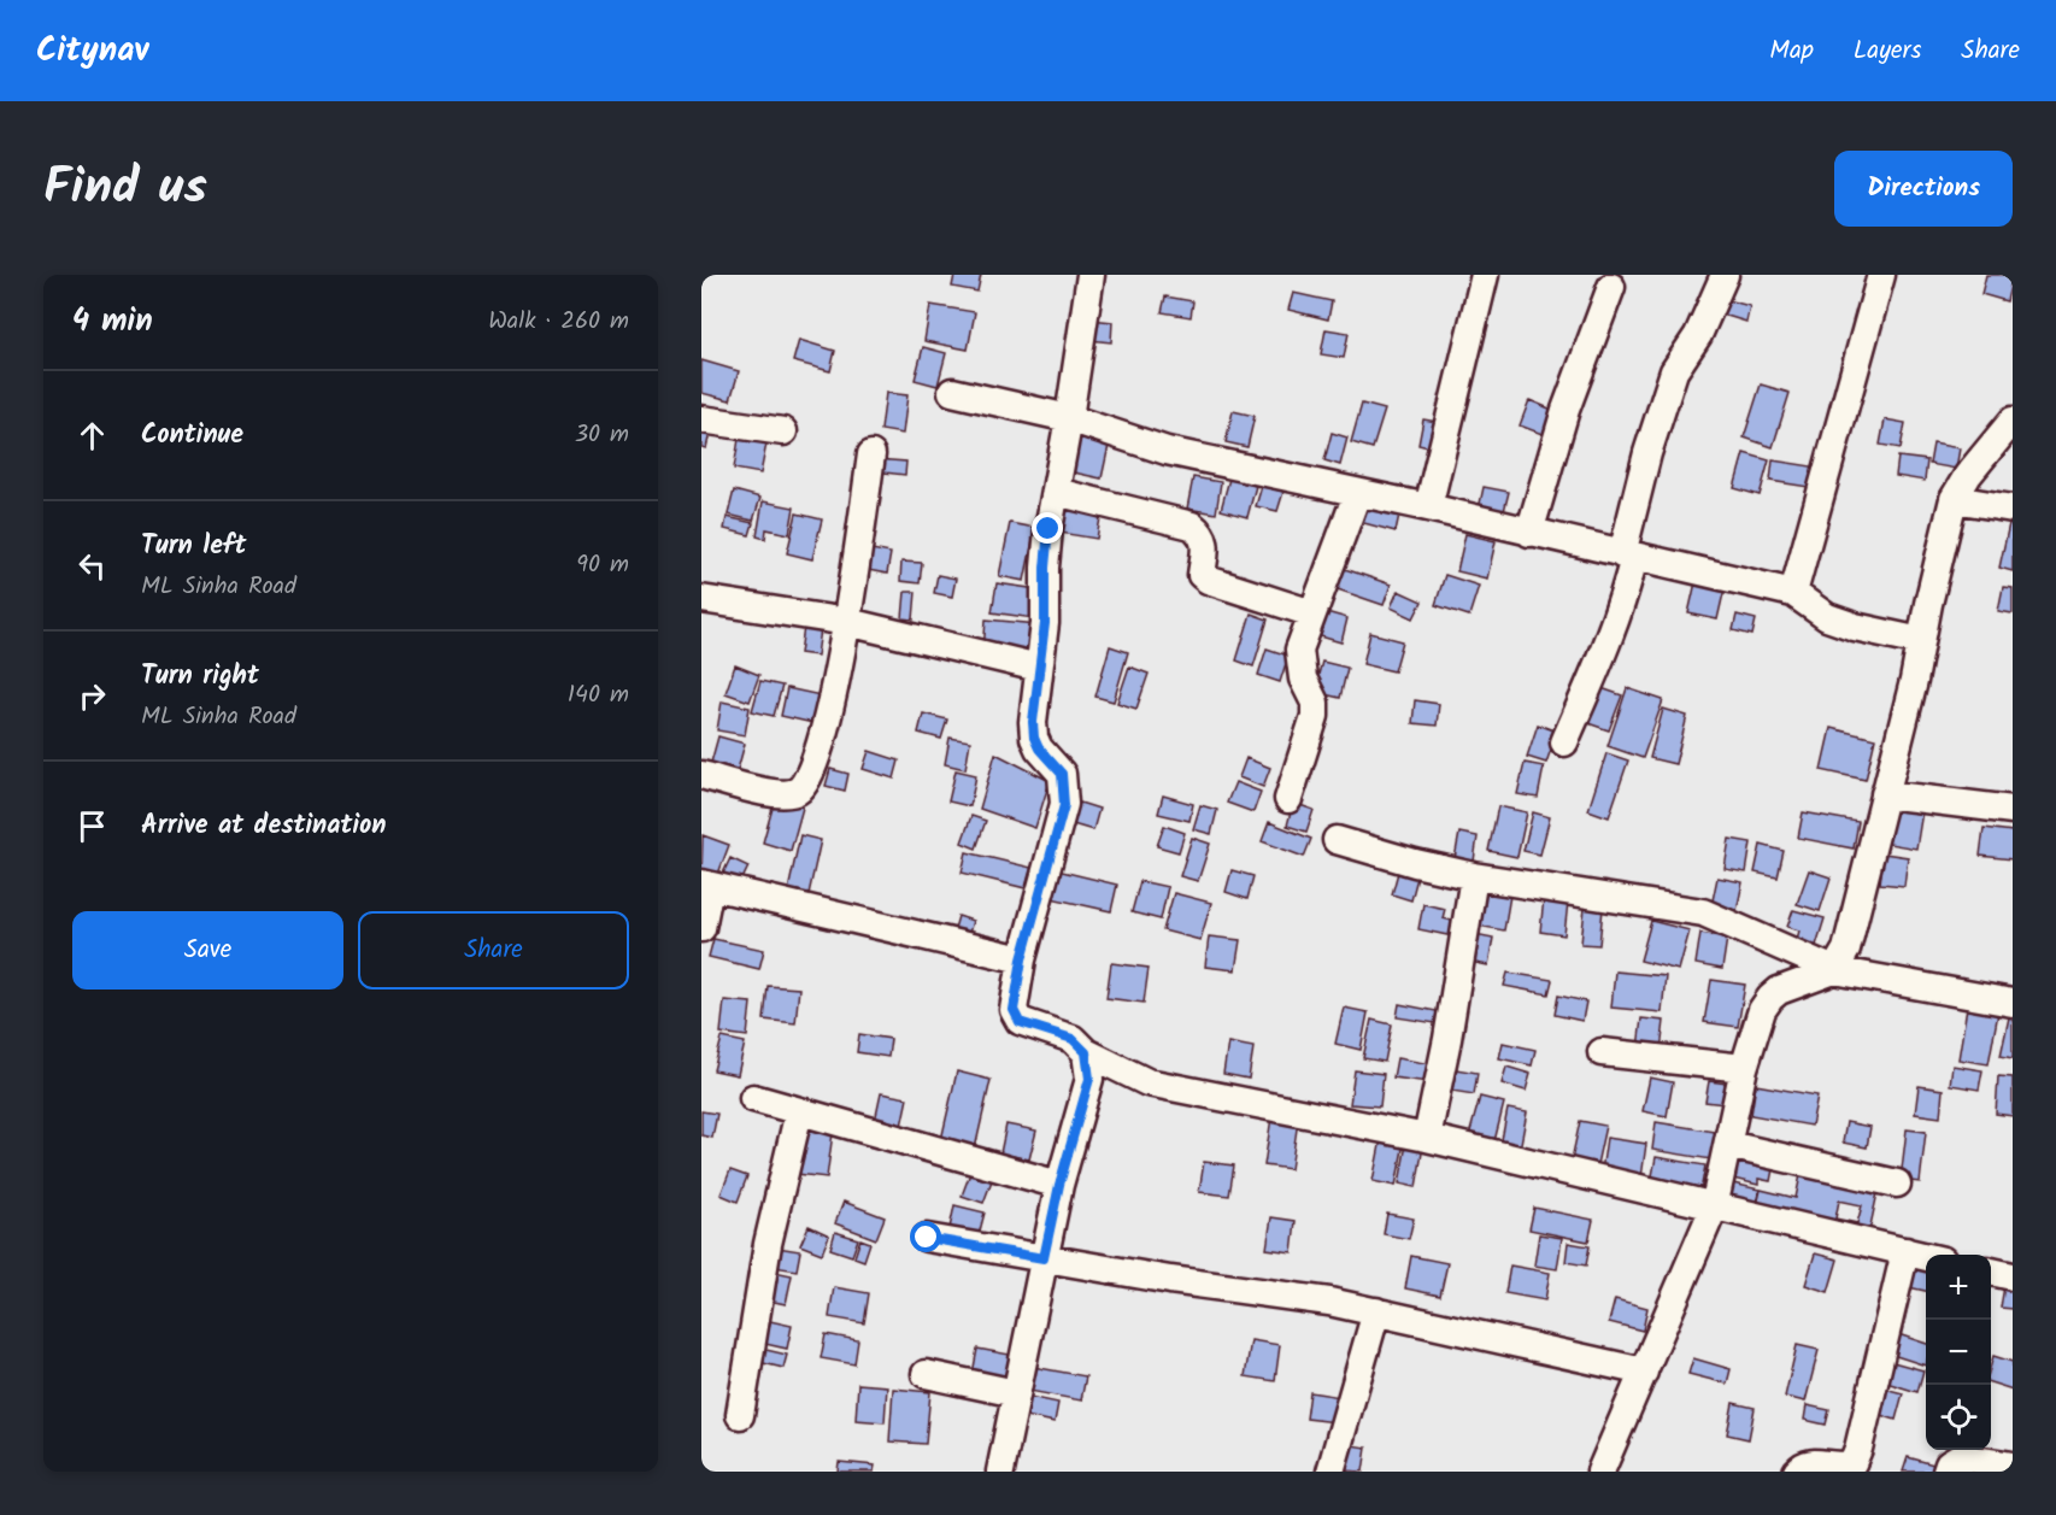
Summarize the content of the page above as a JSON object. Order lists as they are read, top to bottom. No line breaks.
{"page":{"header":"Citynav","nav":["Map","Layers","Share"],"title":"Find us","buttons":["Directions",["Save","Share"]],"heading":["4 min","Walk · 260 m"],"list":[["Continue","30 m"],["Turn left","ML Sinha Road","90 m"],["Turn right","ML Sinha Road","140 m"],"Arrive at destination"],"map_buttons":["+","−"]}}
